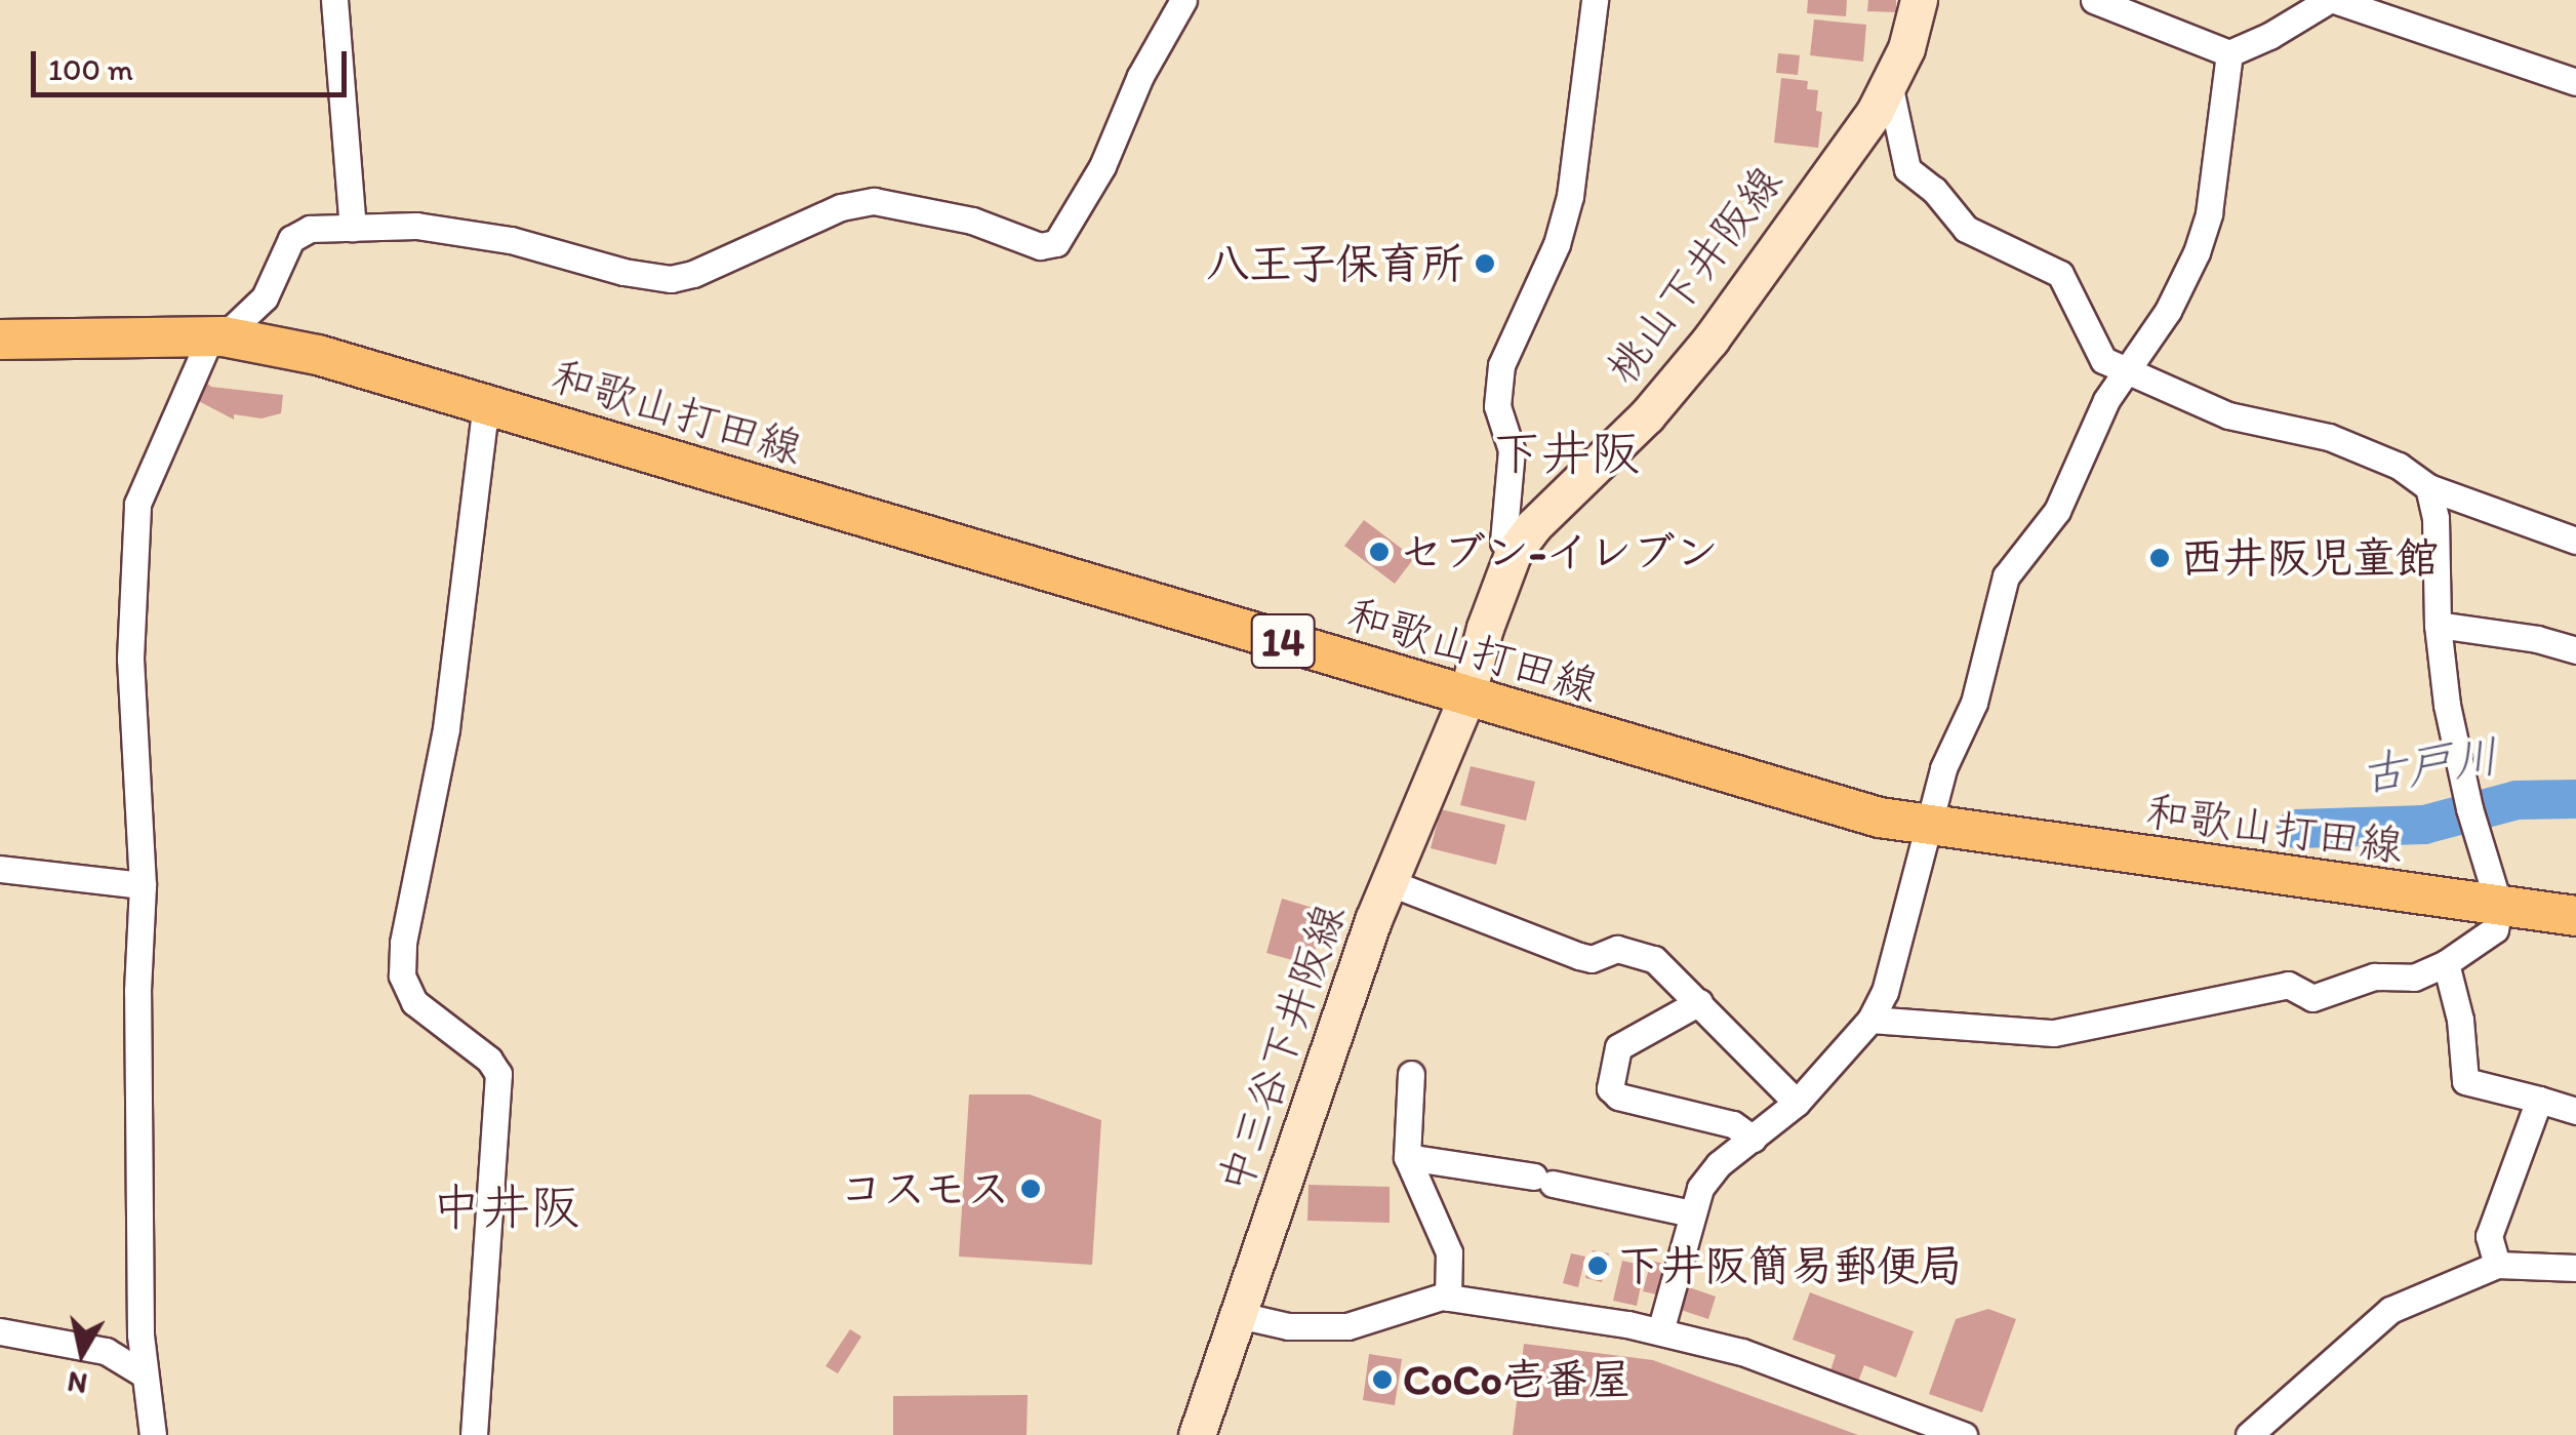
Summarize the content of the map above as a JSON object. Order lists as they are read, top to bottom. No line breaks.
{"streets":{"main road":["桃山下井阪線","和歌山打田線","14","中三谷下井阪線"]},"crossings":[["桃山下井阪線","和歌山打田線"],["桃山下井阪線","中三谷下井阪線"],["和歌山打田線","中三谷下井阪線"]],"districts":["下井阪","中井阪"],"water":["古戸川"],"places":["八王子保育所","セブン-イレブン","西井阪児童館","コスモス","下井阪簡易郵便局","CoCo壱番屋"],"scale_bar":"100 m","north":"bottom"}
